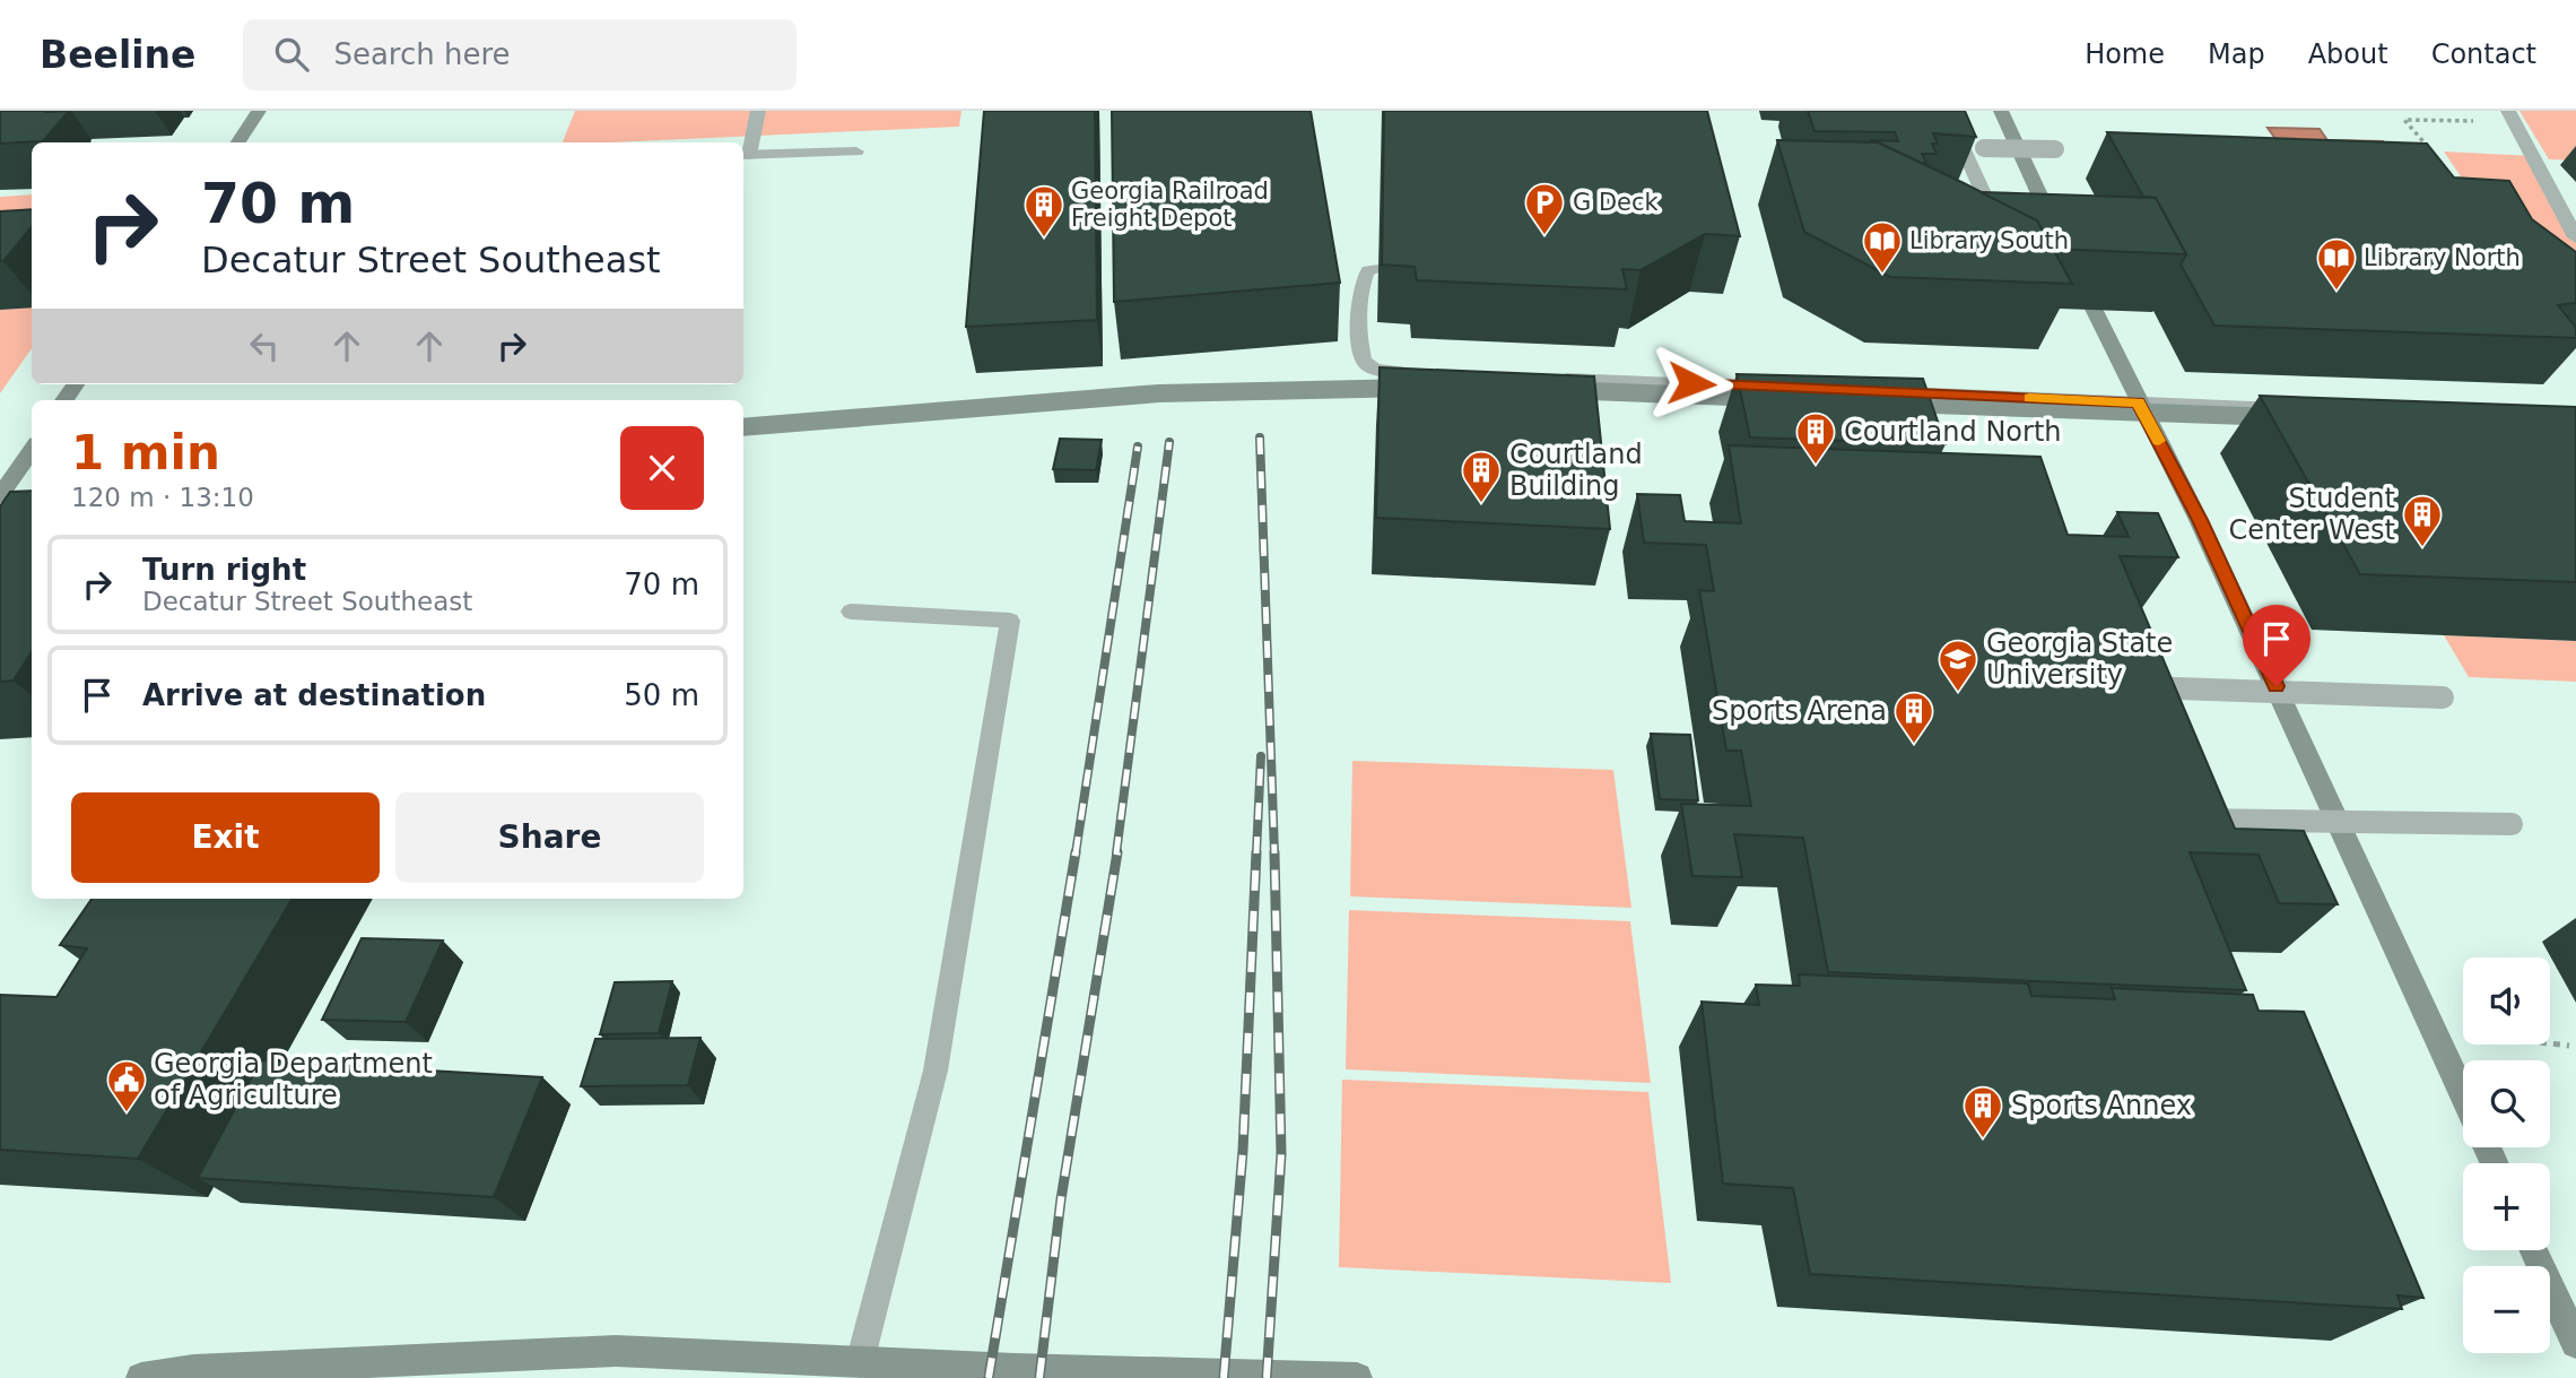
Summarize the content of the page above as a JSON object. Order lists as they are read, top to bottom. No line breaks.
{"places":{"parking":["G Deck"],"building":["Georgia Railroad Freight Depot","Courtland North","Courtland Building","Student Center West","Sports Arena","Sports Annex"],"library":["Library South","Library North"],"school or university":["Georgia State University"],"public building":["Georgia Department of Agriculture"]},"page":{"header":"Beeline","search":"Search here","nav":["Home","Map","About","Contact"],"turn":["70 m","Decatur Street Southeast"],"heading":["1 min","120 m · 13:10"],"list":[{"name":"Turn right","note":"Decatur Street Southeast","value":"70 m"},{"name":"Arrive at destination","value":"50 m"}],"buttons":["Exit","Share"],"map_buttons":["+","−"]}}
